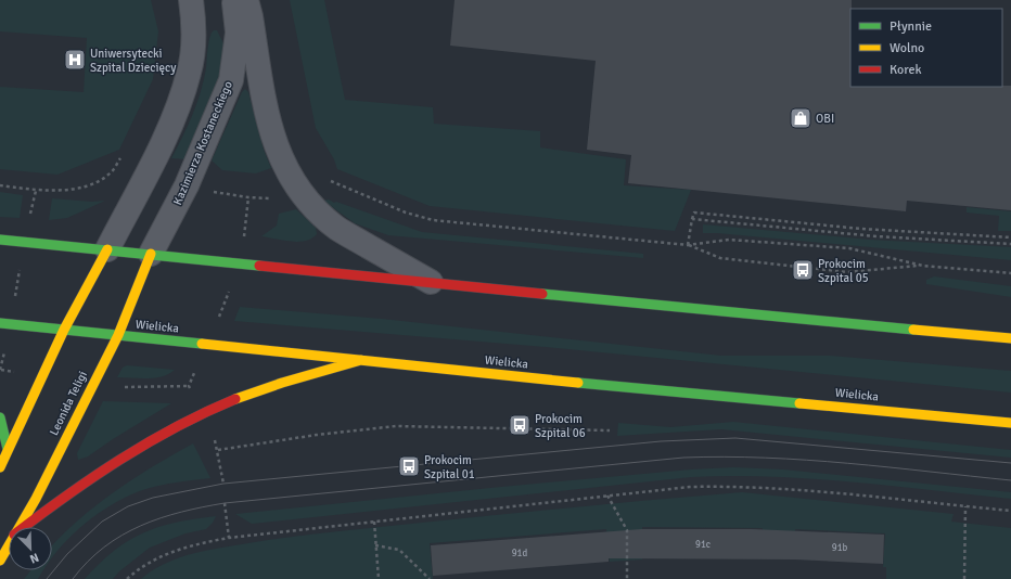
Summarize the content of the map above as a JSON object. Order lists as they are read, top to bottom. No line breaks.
{"streets":{"main road":["Wielicka","Leonida Teligi"],"street":["Kazimierza Kostaneckiego"]},"crossings":[["Kazimierza Kostaneckiego","Leonida Teligi"],["Wielicka","Leonida Teligi"]],"places":{"hospital":["Uniwersytecki Szpital Dziecięcy"],"shop":["OBI"],"bus stop":["Prokocim Szpital 05","Prokocim Szpital 06","Prokocim Szpital 01"]},"house_numbers":["91c","91b","91d"],"legend":["Płynnie","Wolno","Korek"],"north":"bottom right"}
